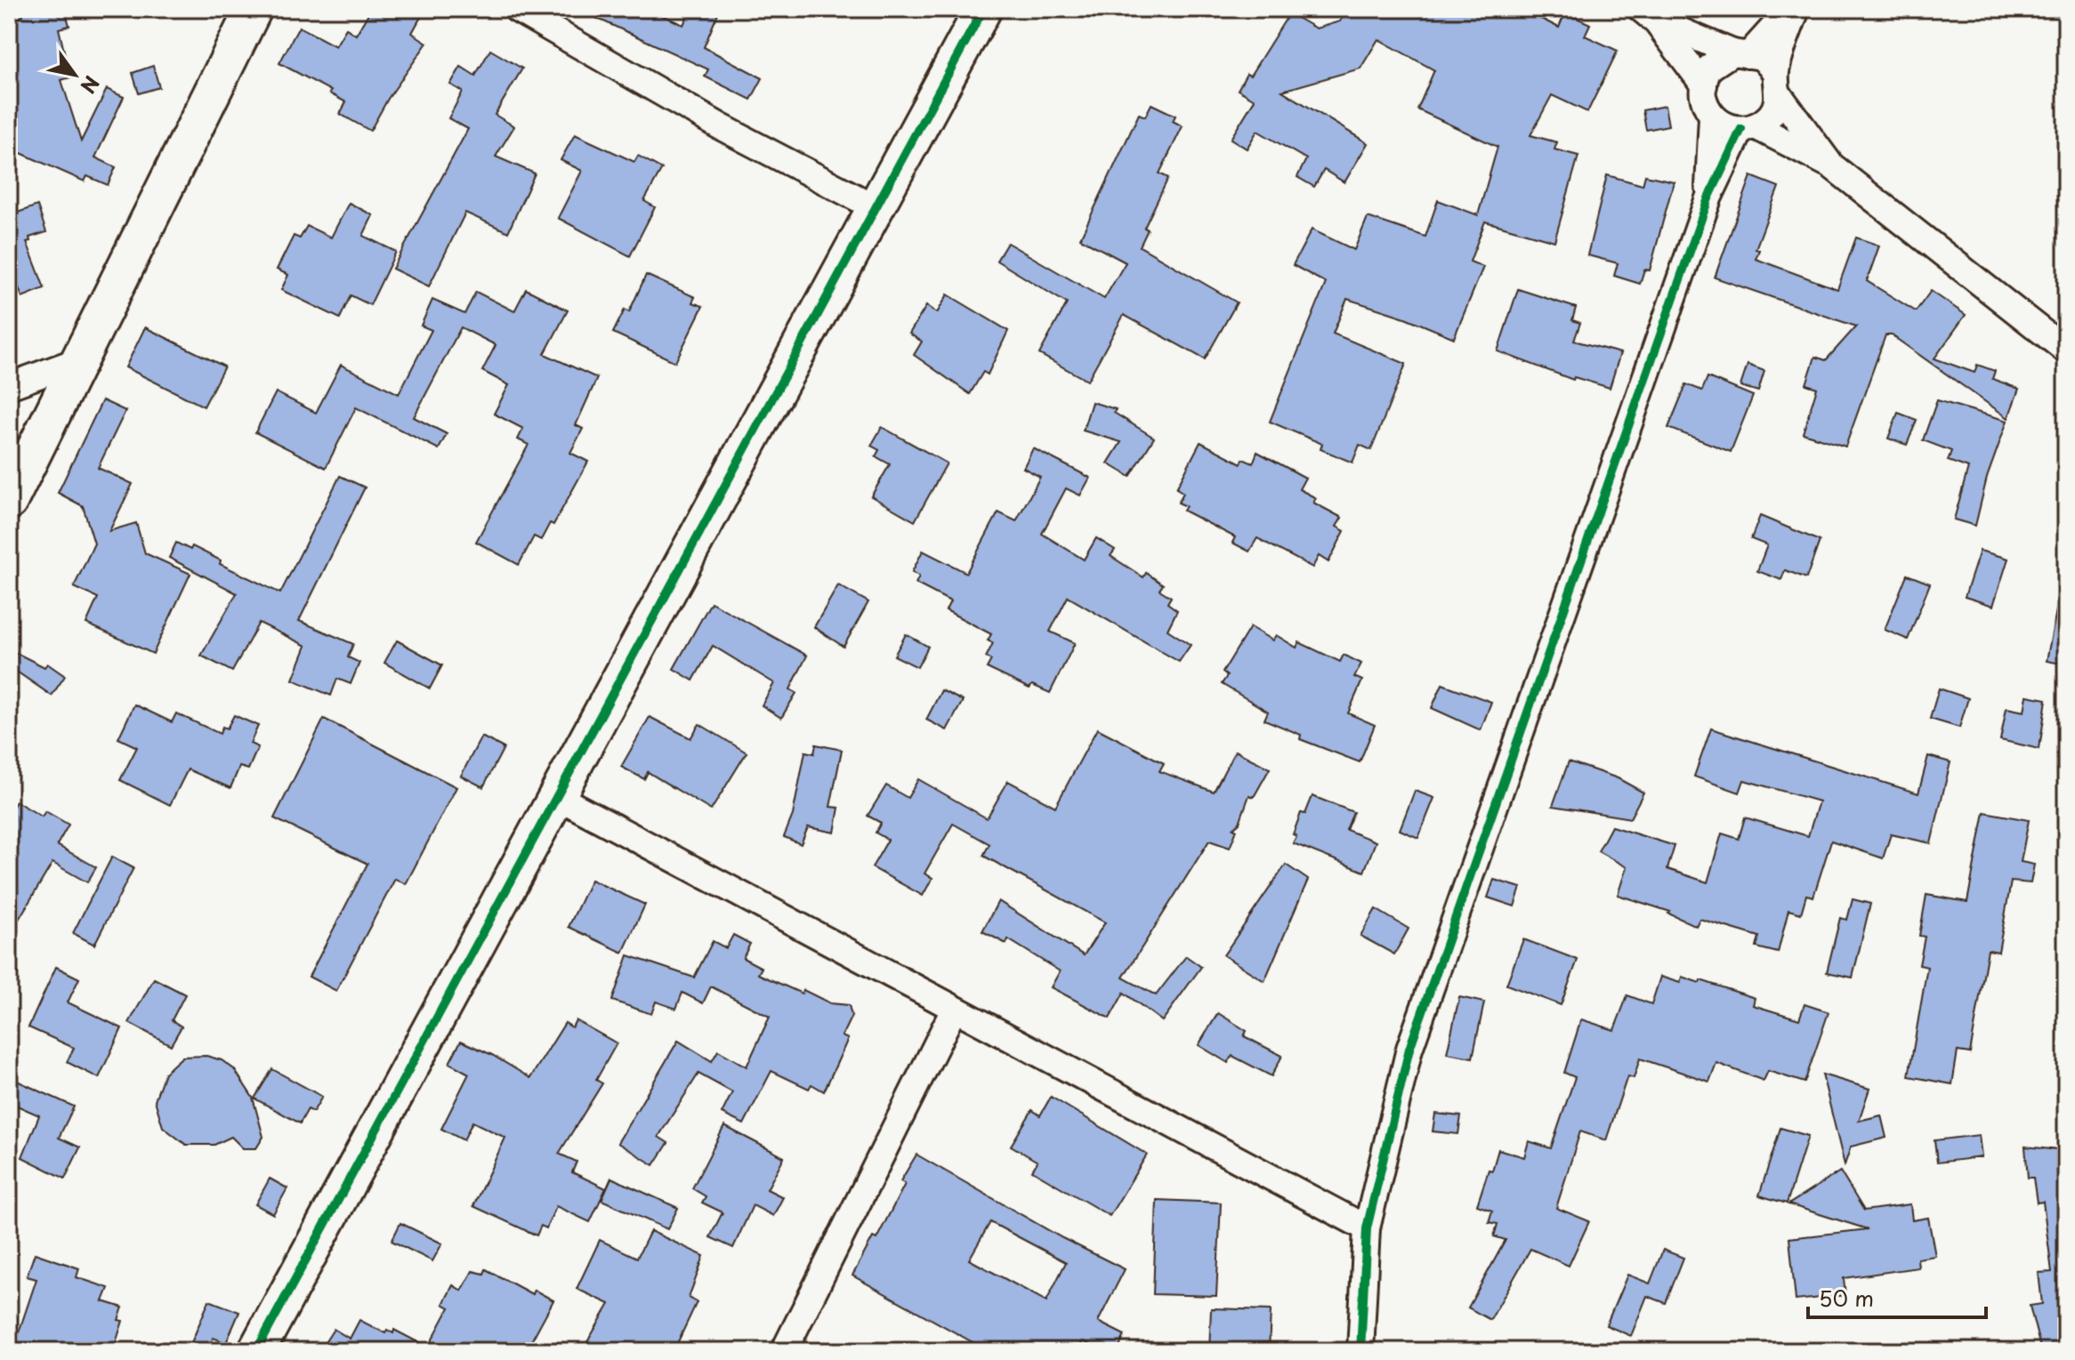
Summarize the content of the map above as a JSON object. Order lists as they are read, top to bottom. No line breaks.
{"scale_bar":"50 m","north":"bottom right"}
